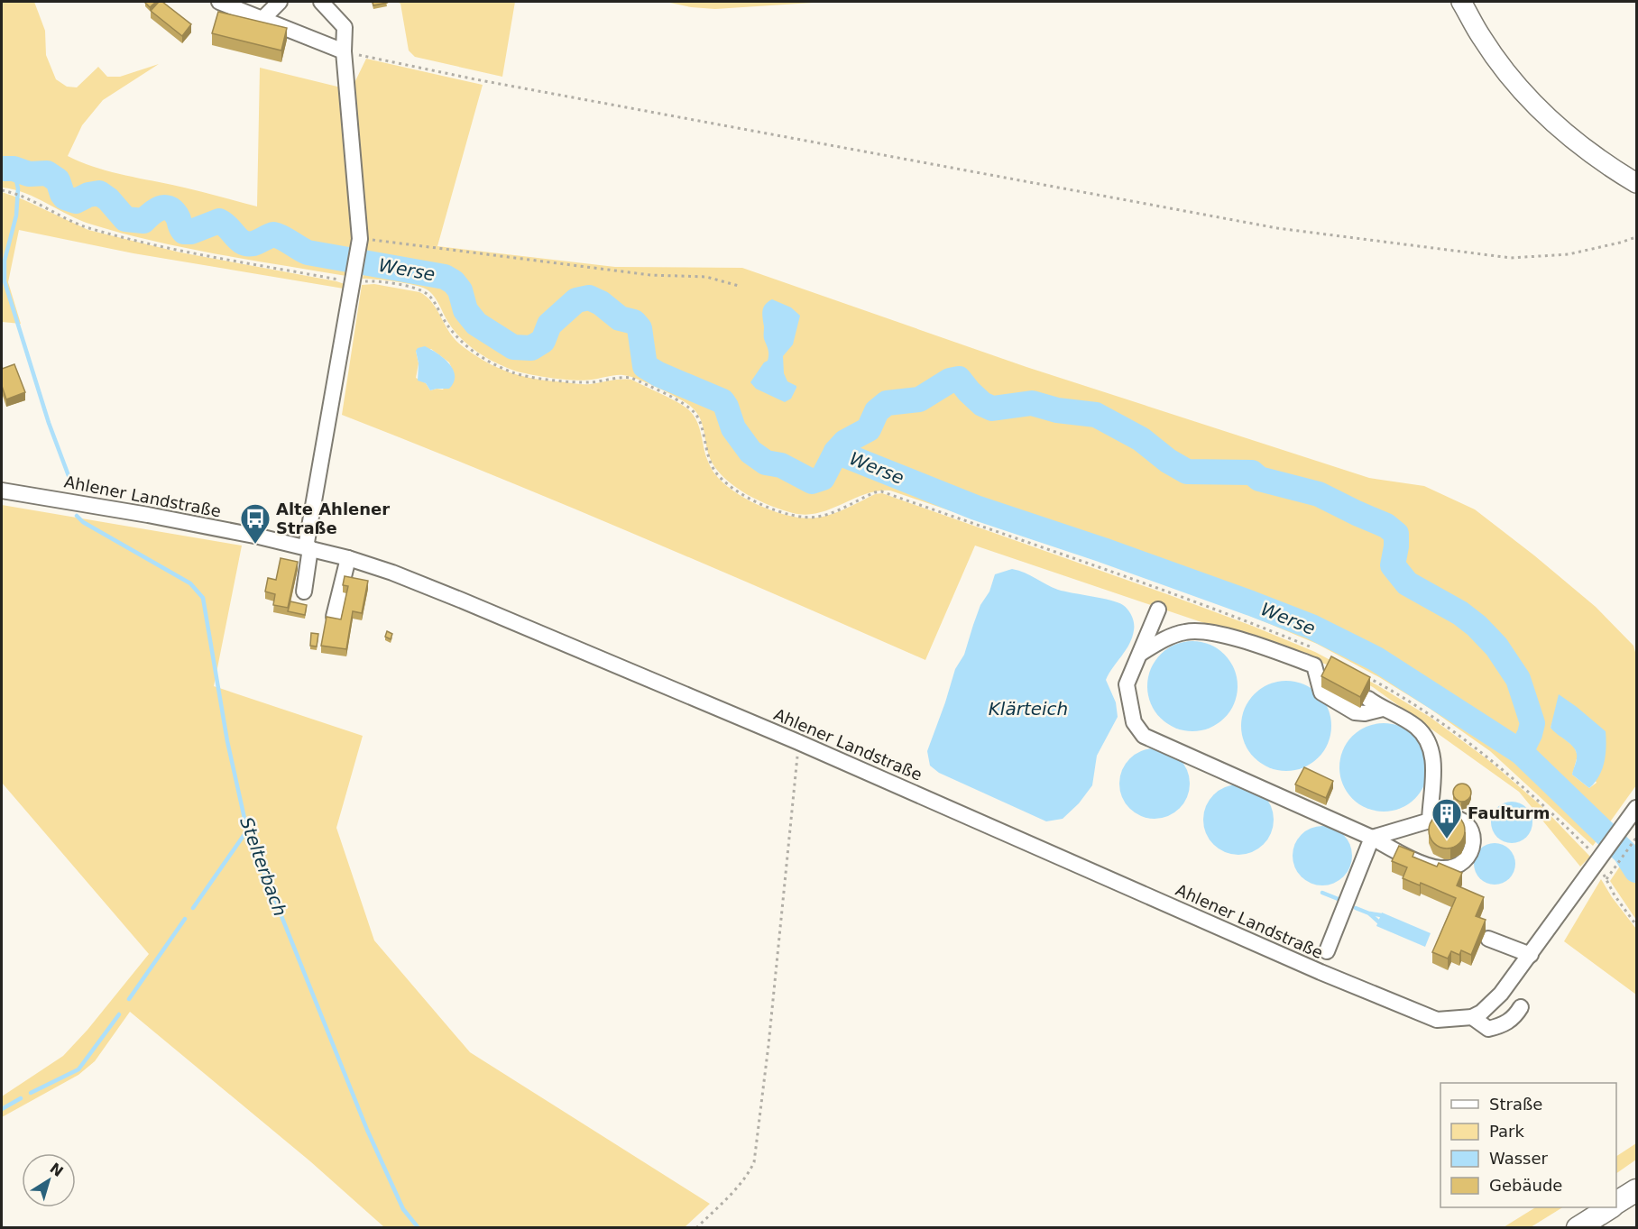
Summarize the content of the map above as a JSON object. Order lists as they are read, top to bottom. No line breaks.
{"streets":{"street":["Ahlener Landstraße"]},"water":["Werse","Klärteich","Stelterbach"],"places":{"bus stop":["Alte Ahlener Straße"],"building":["Faulturm"]},"legend":["Straße","Park","Wasser","Gebäude"],"north":"top right"}
